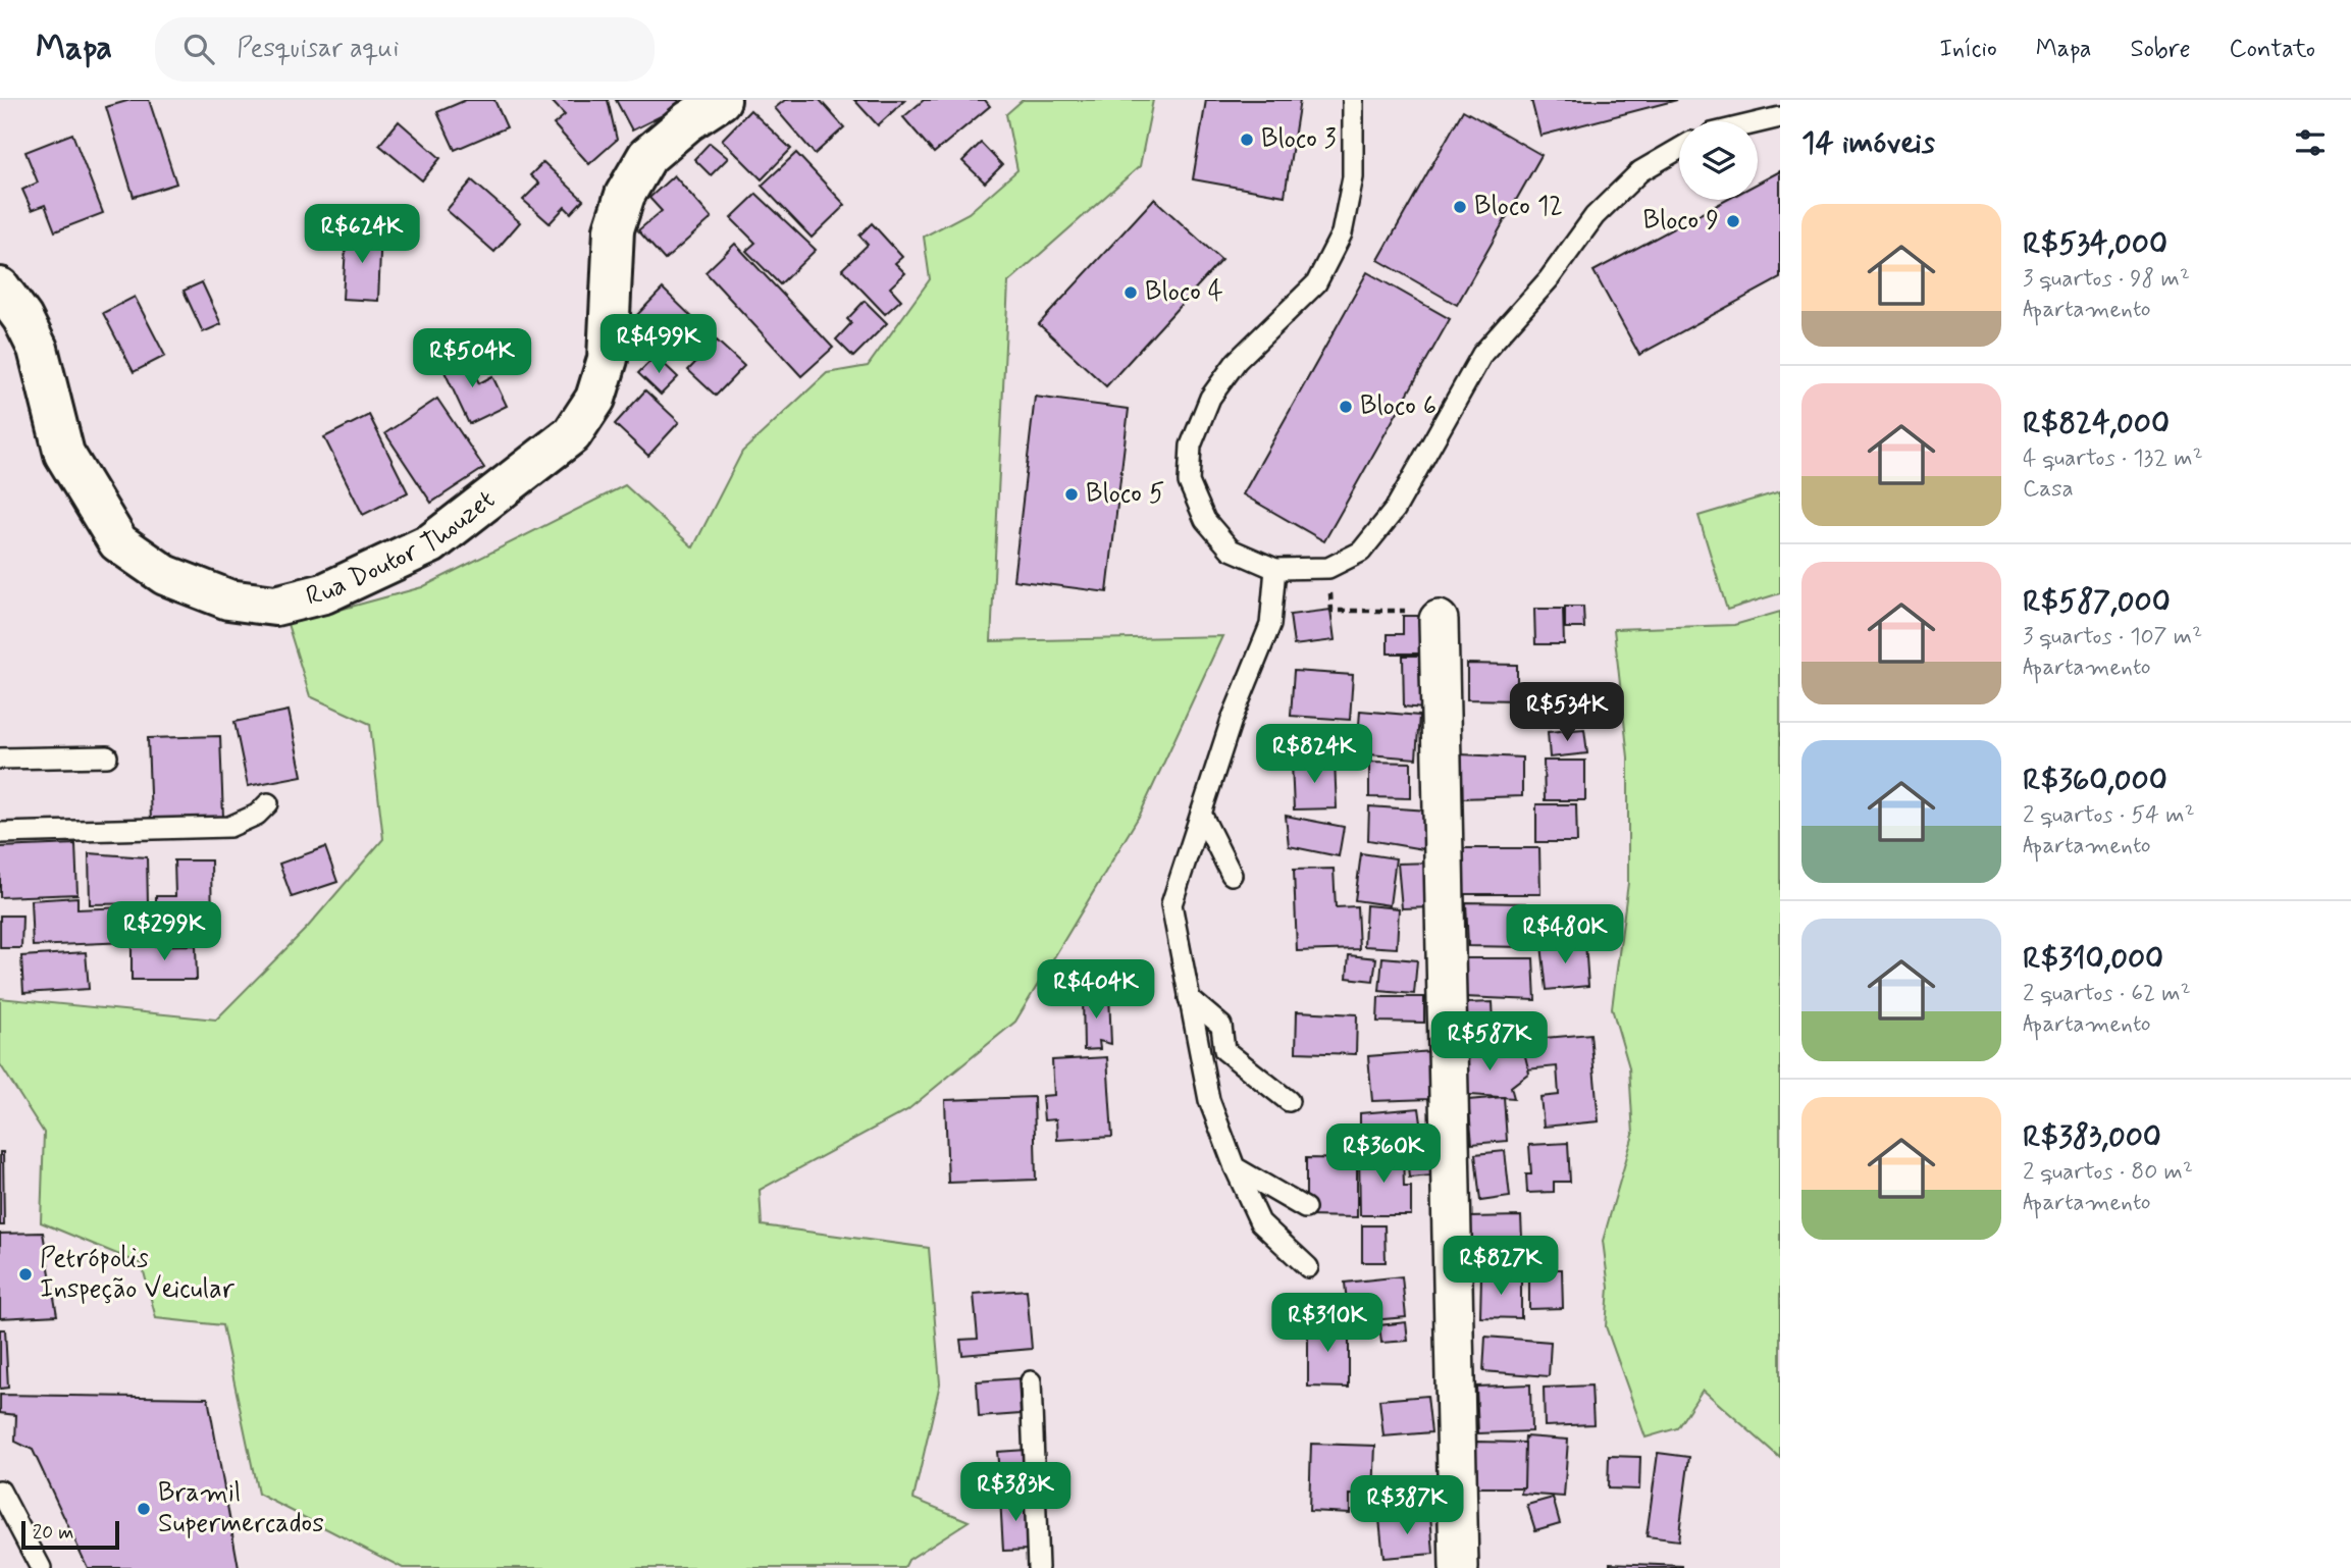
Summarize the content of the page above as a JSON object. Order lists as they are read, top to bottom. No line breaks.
{"streets":{"street":["Rua Doutor Thouzet"]},"places":["Bloco 3","Bloco 12","Bloco 9","Bloco 4","Bloco 6","Bloco 5","Petrópolis Inspeção Veicular","Bramil Supermercados"],"scale_bar":"20 m","page":{"header":"Mapa","search":"Pesquisar aqui","nav":["Início","Mapa","Sobre","Contato"],"heading":"14 imóveis","list":[{"name":"R$534,000","note":"3 quartos · 98 m² · Apartamento"},{"name":"R$824,000","note":"4 quartos · 132 m² · Casa"},{"name":"R$587,000","note":"3 quartos · 107 m² · Apartamento"},{"name":"R$360,000","note":"2 quartos · 54 m² · Apartamento"},{"name":"R$310,000","note":"2 quartos · 62 m² · Apartamento"},{"name":"R$383,000","note":"2 quartos · 80 m² · Apartamento"}],"price":["R$624K","R$499K","R$504K","R$534K","R$824K","R$299K","R$480K","R$404K","R$587K","R$360K","R$827K","R$310K","R$383K","R$387K"],"scale":"20 m"}}
